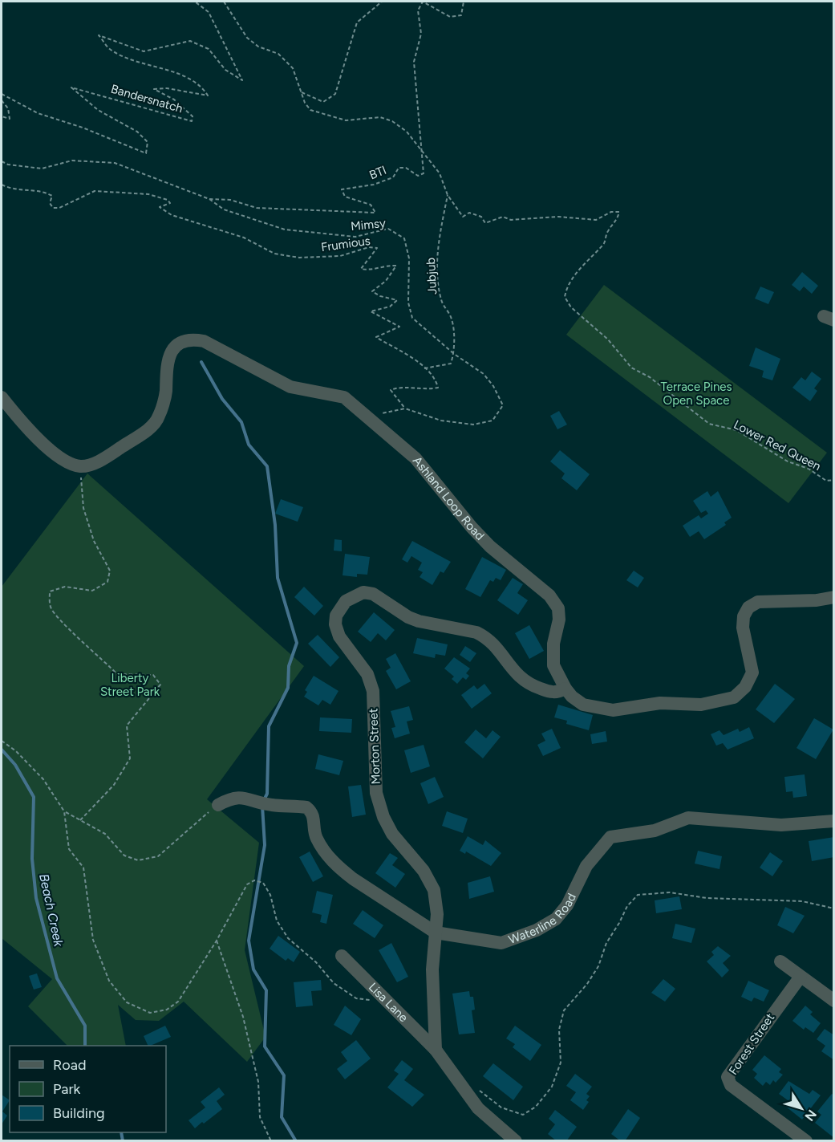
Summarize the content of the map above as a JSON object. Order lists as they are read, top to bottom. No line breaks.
{"streets":{"street":["Ashland Loop Road","Morton Street","Waterline Road","Lisa Lane","Forest Street"],"path":["Bandersnatch","BTI","Mimsy","Frumious","Jubjub","Lower Red Queen"]},"crossings":[["BTI","Mimsy"],["BTI","Lower Red Queen"],["Mimsy","Frumious"],["Mimsy","Jubjub"],["Jubjub","Lower Red Queen"],["Ashland Loop Road","Morton Street"],["Morton Street","Waterline Road"],["Morton Street","Lisa Lane"]],"water":["Beach Creek"],"parks":["Terrace Pines Open Space","Liberty Street Park"],"legend":["Road","Park","Building"],"north":"bottom right"}
